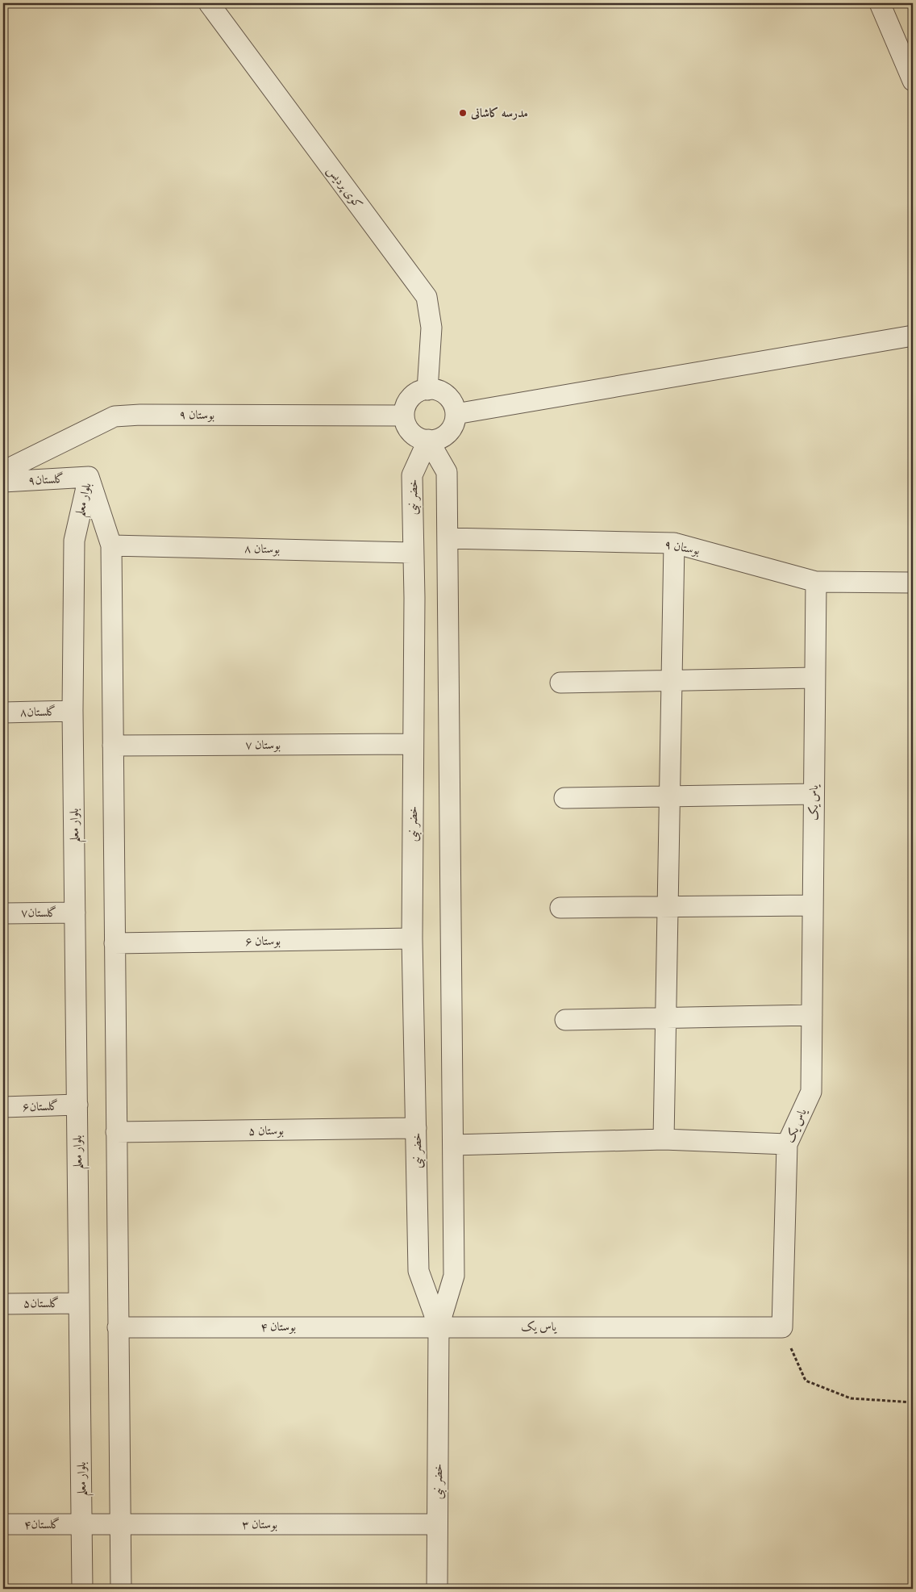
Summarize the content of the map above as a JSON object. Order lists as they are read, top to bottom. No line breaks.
{"streets":{"street":["کوی پردیس","بوستان ۹","گلستان۹","خضر نبی","بلوار معلم","بوستان ۸","گلستان۸","بوستان ۷","یاس یک","گلستان۷","بوستان ۶","گلستان۶","بوستان ۵","گلستان۵","بوستان ۴","گلستان۴","بوستان ۳"]},"crossings":[["کوی پردیس","بوستان ۹"],["کوی پردیس","خضر نبی"],["بوستان ۹","خضر نبی"],["بوستان ۹","یاس یک"],["گلستان۹","بلوار معلم"],["خضر نبی","بوستان ۸"],["خضر نبی","بوستان ۷"],["خضر نبی","یاس یک"],["خضر نبی","بوستان ۶"],["خضر نبی","بوستان ۵"],["خضر نبی","بوستان ۴"],["خضر نبی","بوستان ۳"],["بلوار معلم","بوستان ۸"],["بلوار معلم","گلستان۸"],["بلوار معلم","بوستان ۷"],["بلوار معلم","گلستان۷"],["بلوار معلم","بوستان ۶"],["بلوار معلم","گلستان۶"],["بلوار معلم","بوستان ۵"],["بلوار معلم","گلستان۵"],["بلوار معلم","بوستان ۴"],["بلوار معلم","گلستان۴"],["بلوار معلم","بوستان ۳"],["یاس یک","بوستان ۴"],["گلستان۴","بوستان ۳"]],"places":["مدرسه کاشانی"]}
